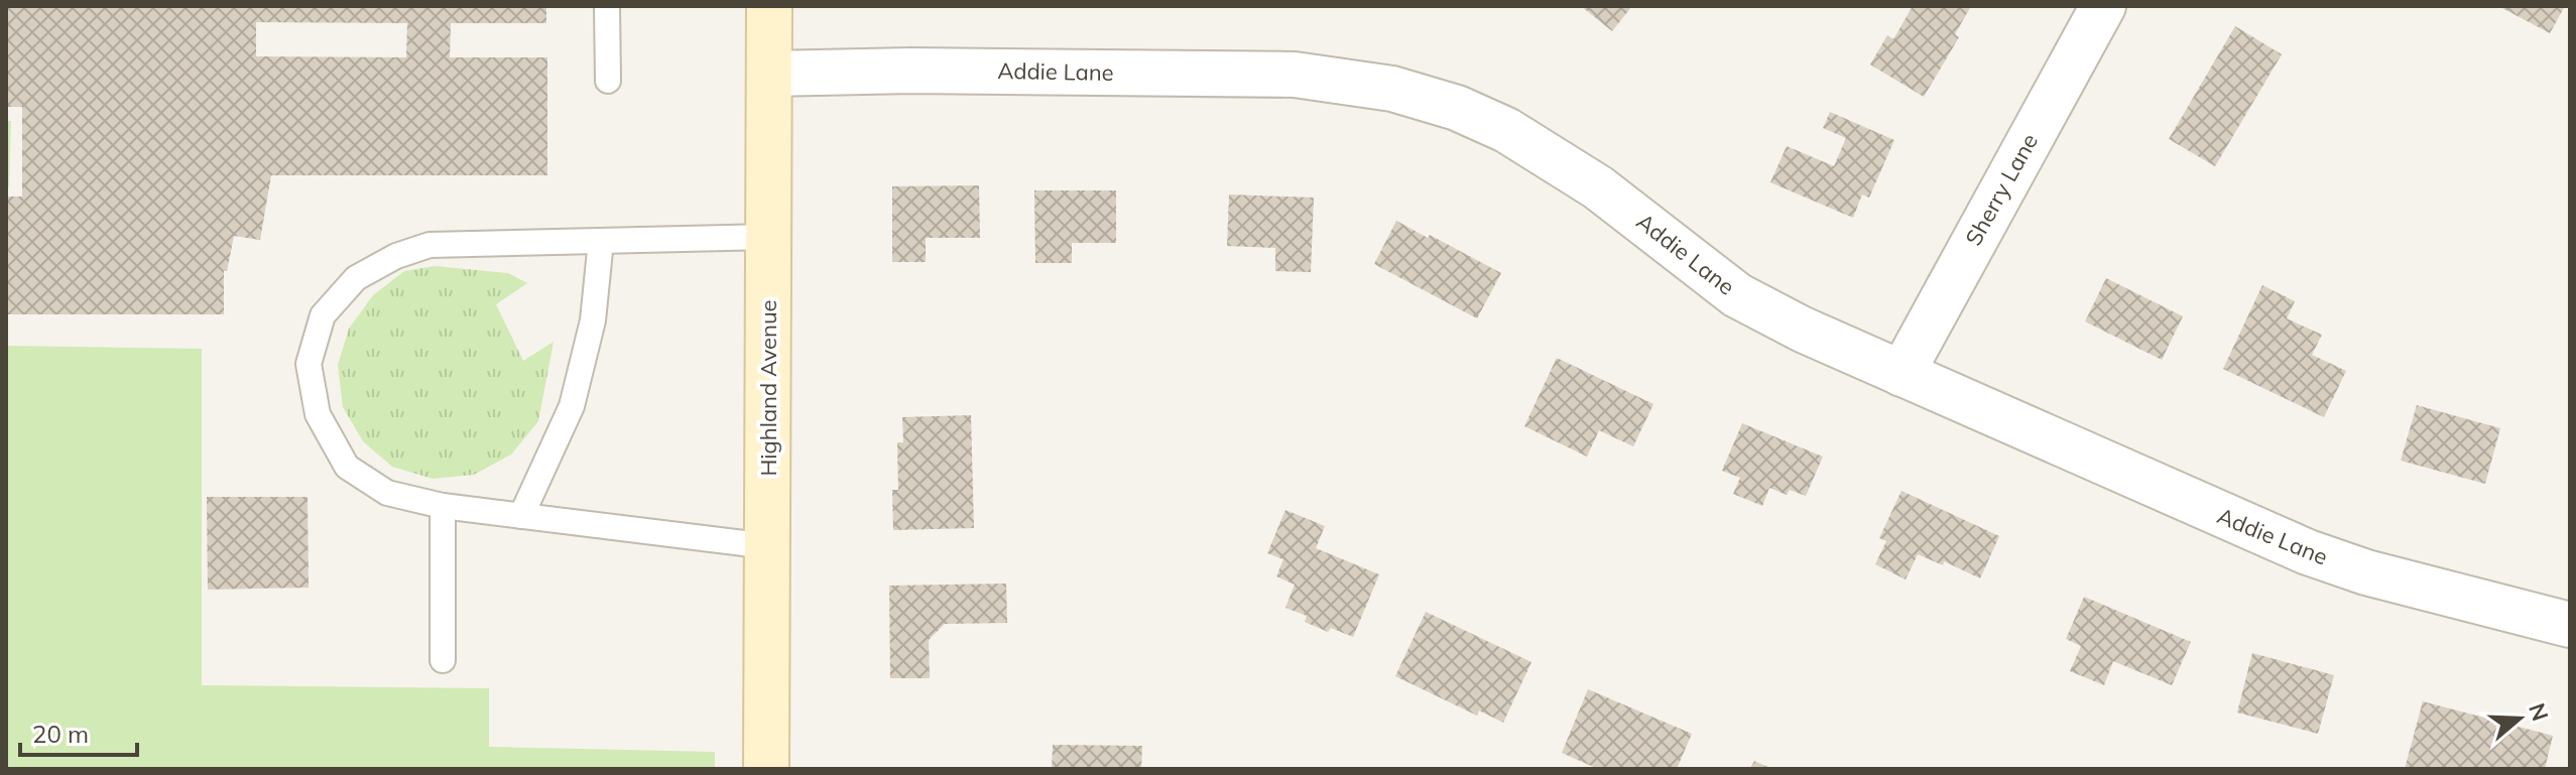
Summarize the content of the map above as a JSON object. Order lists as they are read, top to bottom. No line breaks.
{"streets":{"street":["Addie Lane","Sherry Lane","Highland Avenue"]},"crossings":[["Addie Lane","Sherry Lane"],["Addie Lane","Highland Avenue"]],"scale_bar":"20 m","north":"right"}
